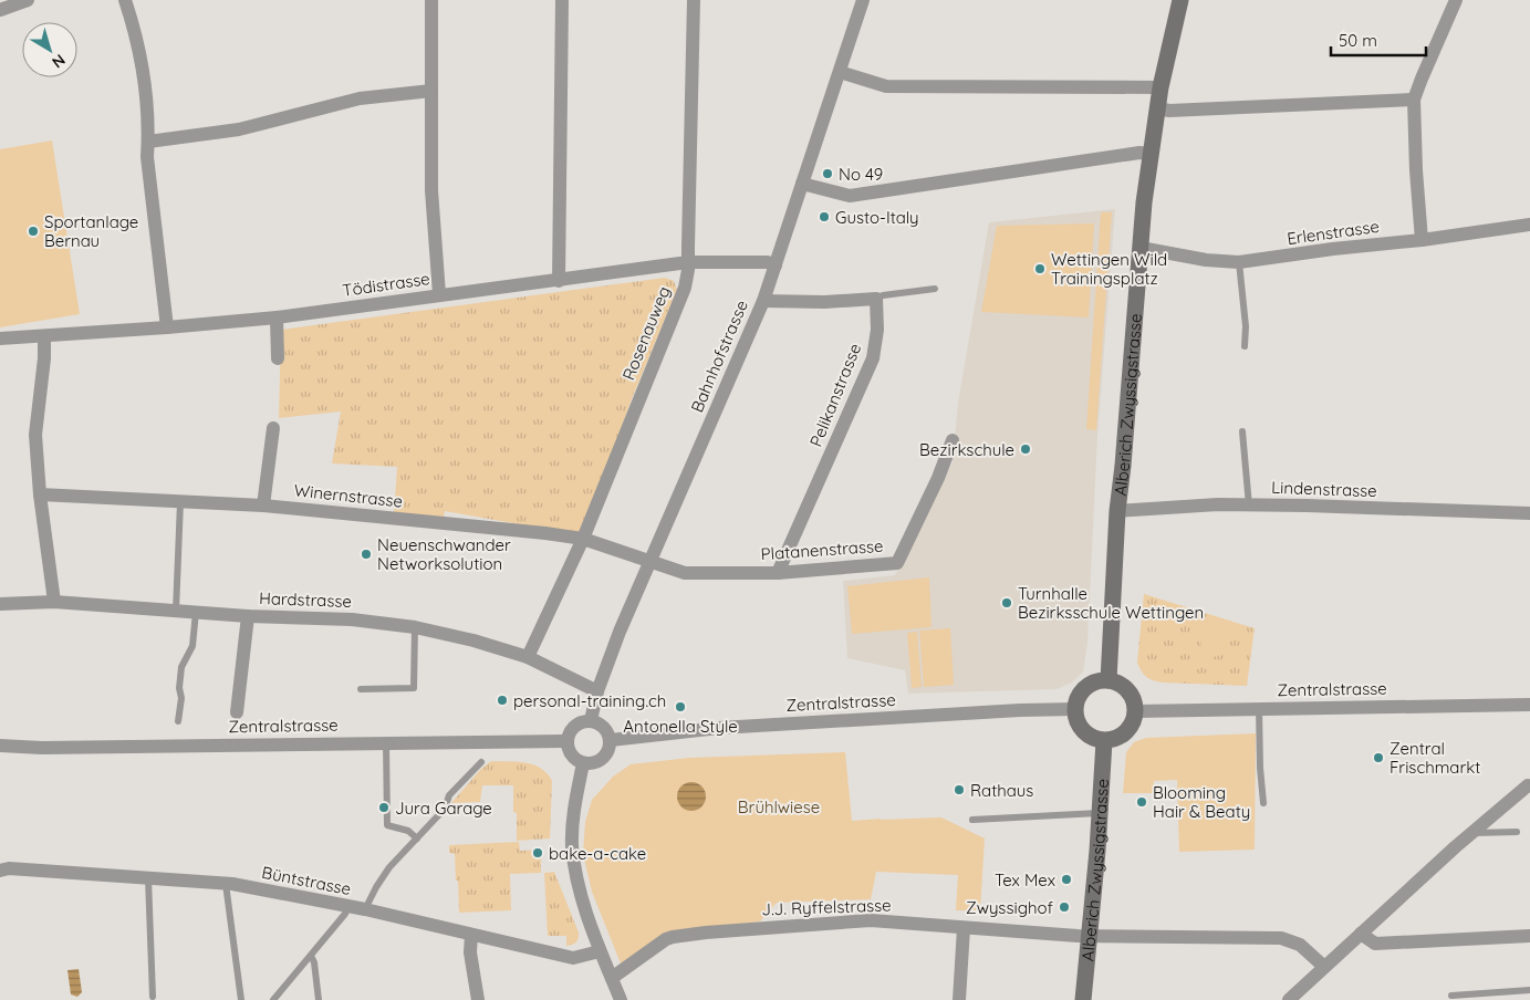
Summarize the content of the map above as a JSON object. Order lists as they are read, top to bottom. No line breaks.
{"streets":{"street":["Erlenstrasse","Tödistrasse","Rosenauweg","Bahnhofstrasse","Pelikanstrasse","Alberich Zwyssigstrasse","Lindenstrasse","Winernstrasse","Platanenstrasse","Hardstrasse","Zentralstrasse","Büntstrasse","J.J. Ryffelstrasse"]},"crossings":[["Erlenstrasse","Alberich Zwyssigstrasse"],["Tödistrasse","Rosenauweg"],["Tödistrasse","Bahnhofstrasse"],["Rosenauweg","Winernstrasse"],["Rosenauweg","Hardstrasse"],["Bahnhofstrasse","Winernstrasse"],["Bahnhofstrasse","Platanenstrasse"],["Bahnhofstrasse","Hardstrasse"],["Bahnhofstrasse","Zentralstrasse"],["Pelikanstrasse","Platanenstrasse"],["Alberich Zwyssigstrasse","Lindenstrasse"],["Alberich Zwyssigstrasse","Zentralstrasse"],["Alberich Zwyssigstrasse","J.J. Ryffelstrasse"],["Winernstrasse","Platanenstrasse"]],"parks":["Brühlwiese"],"places":["No 49","Gusto-Italy","Sportanlage Bernau","Wettingen Wild Trainingsplatz","Bezirkschule","Neuenschwander Networksolution","Turnhalle Bezirksschule Wettingen","personal-training.ch","Antonella Style","Zentral Frischmarkt","Rathaus","Blooming Hair & Beaty","Jura Garage","bake-a-cake","Tex Mex","Zwyssighof"],"scale_bar":"50 m","north":"bottom right"}
